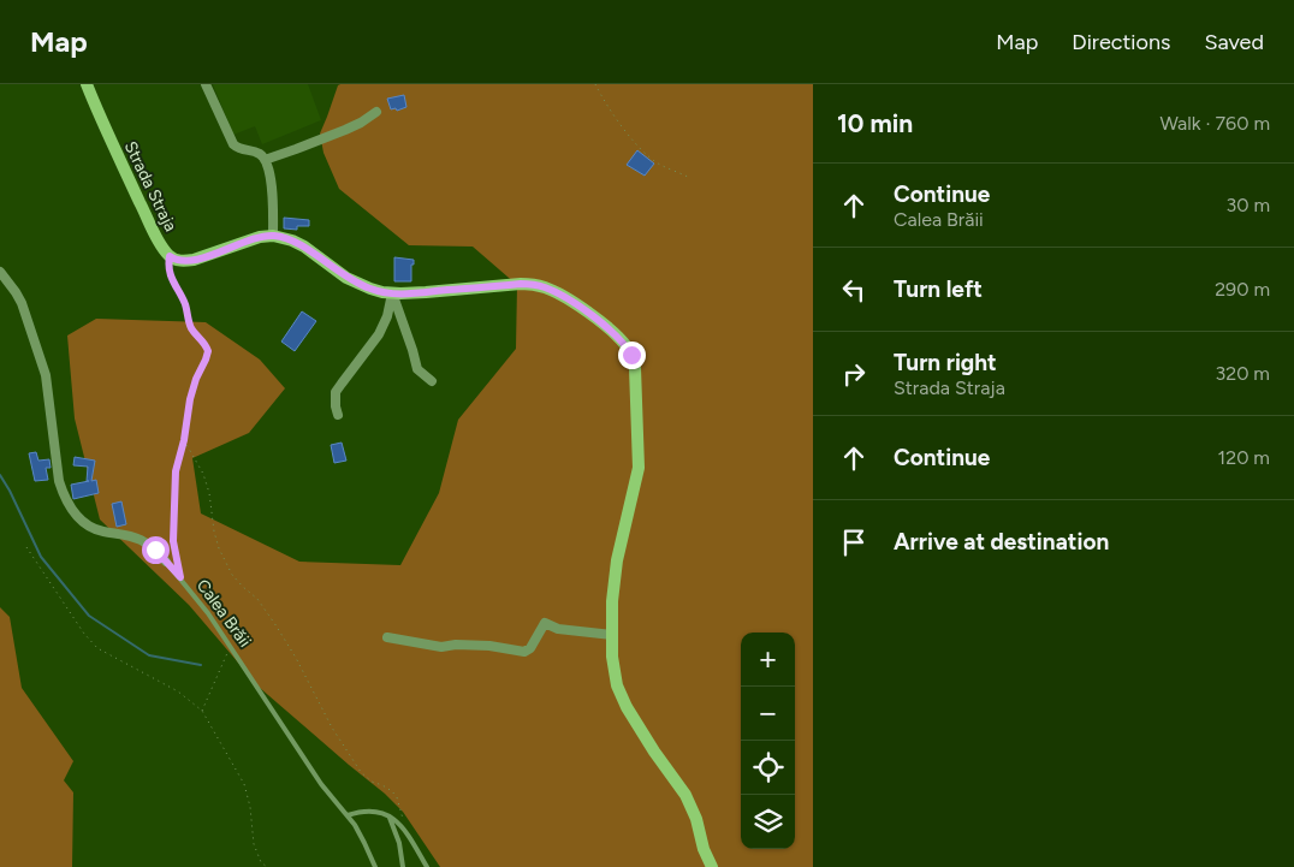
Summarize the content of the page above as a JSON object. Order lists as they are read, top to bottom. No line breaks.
{"streets":{"main road":["Strada Straja"],"street":["Calea Brăii"]},"page":{"header":"Map","nav":["Map","Directions","Saved"],"heading":["10 min","Walk · 760 m"],"list":[["Continue","Calea Brăii","30 m"],["Turn left","290 m"],["Turn right","Strada Straja","320 m"],["Continue","120 m"],"Arrive at destination"],"map_buttons":["+","−"]}}
